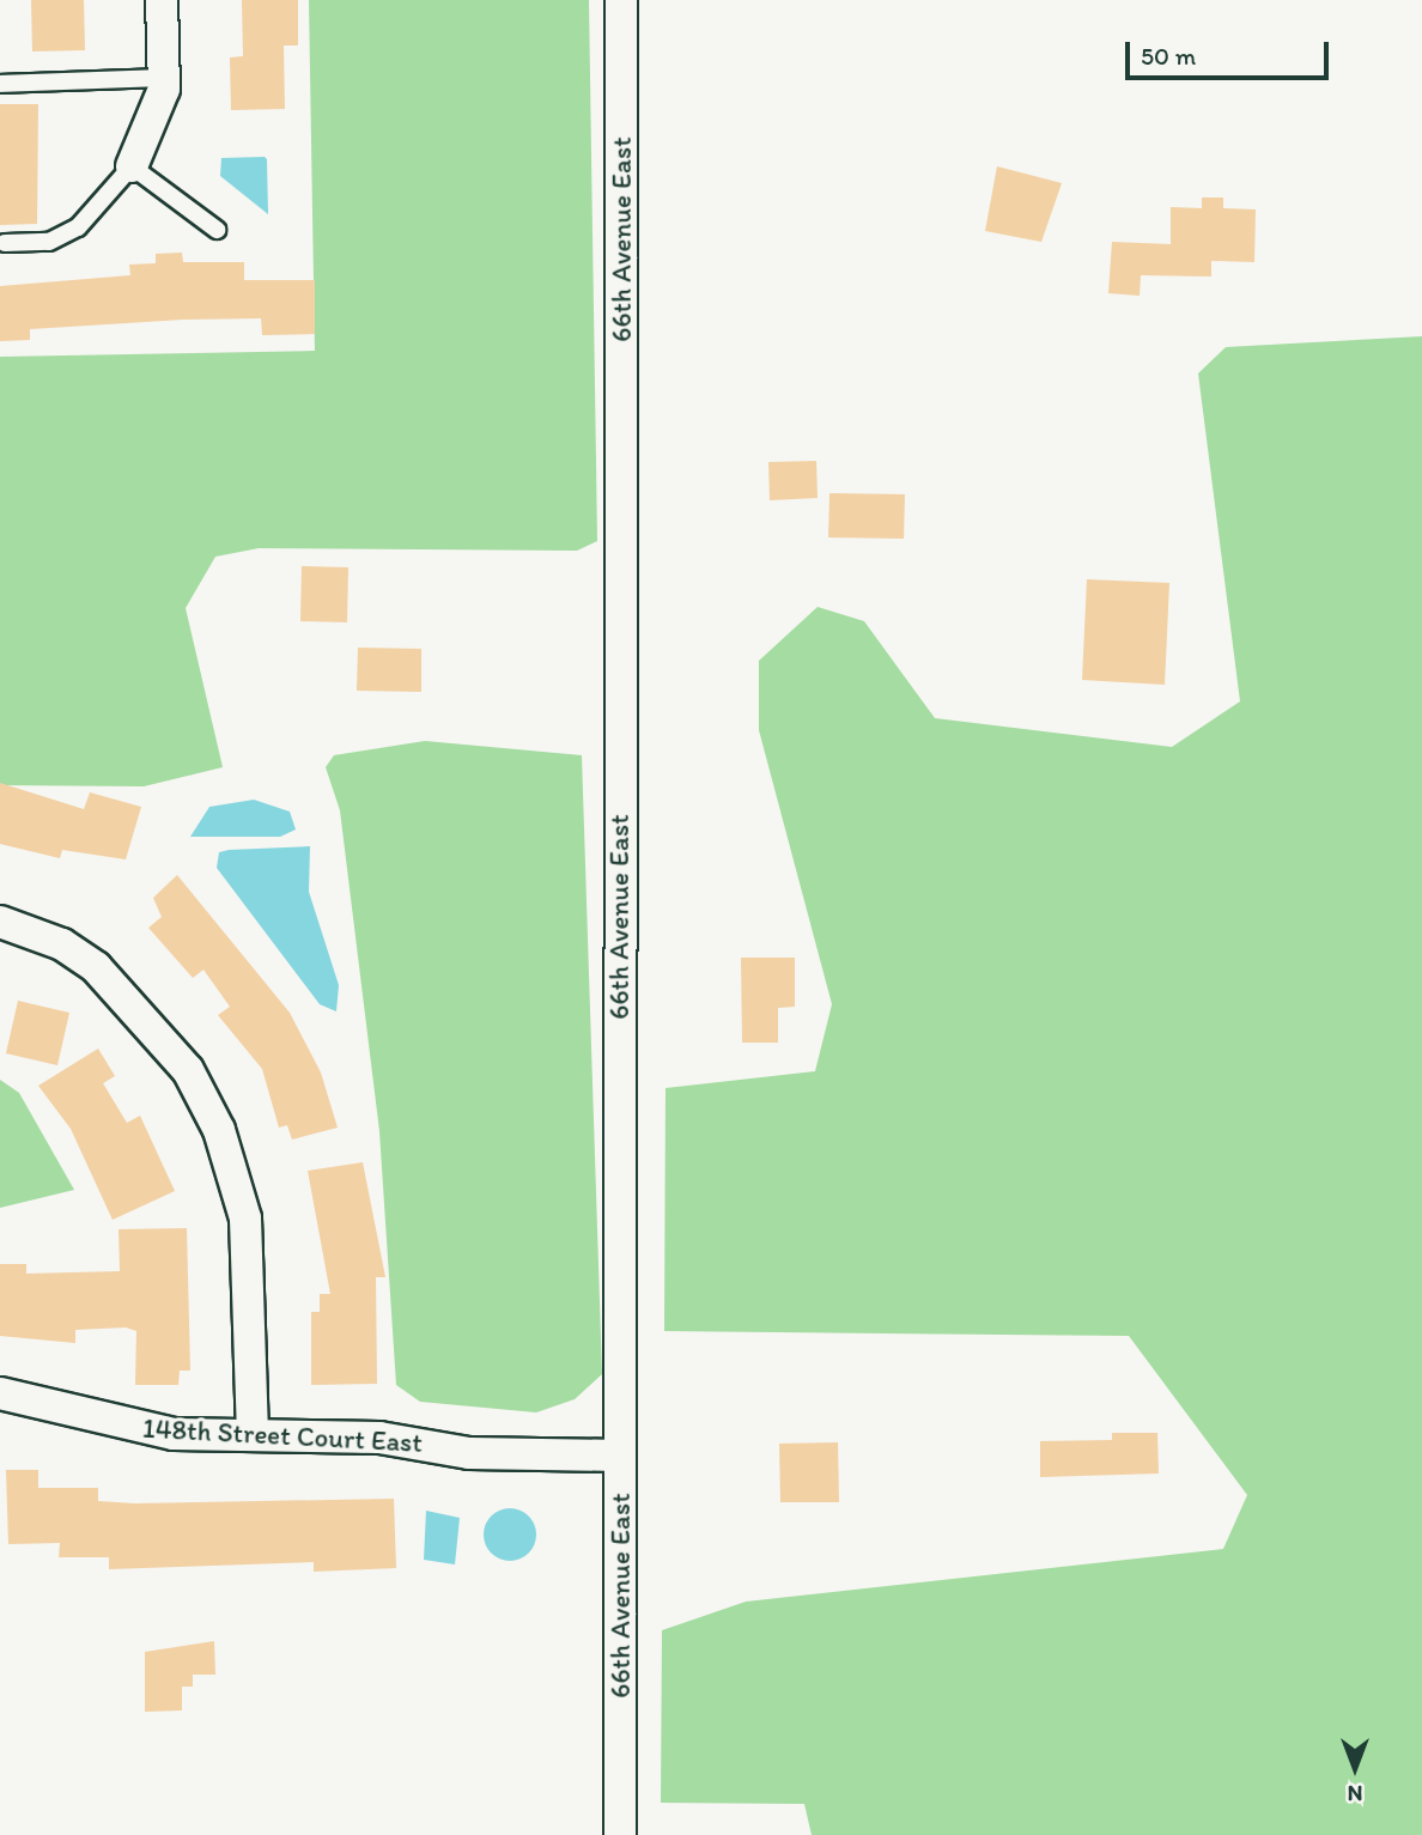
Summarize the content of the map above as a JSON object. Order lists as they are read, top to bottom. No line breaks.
{"streets":{"street":["66th Avenue East","148th Street Court East"]},"crossings":[["66th Avenue East","148th Street Court East"]],"scale_bar":"50 m","north":"bottom"}
